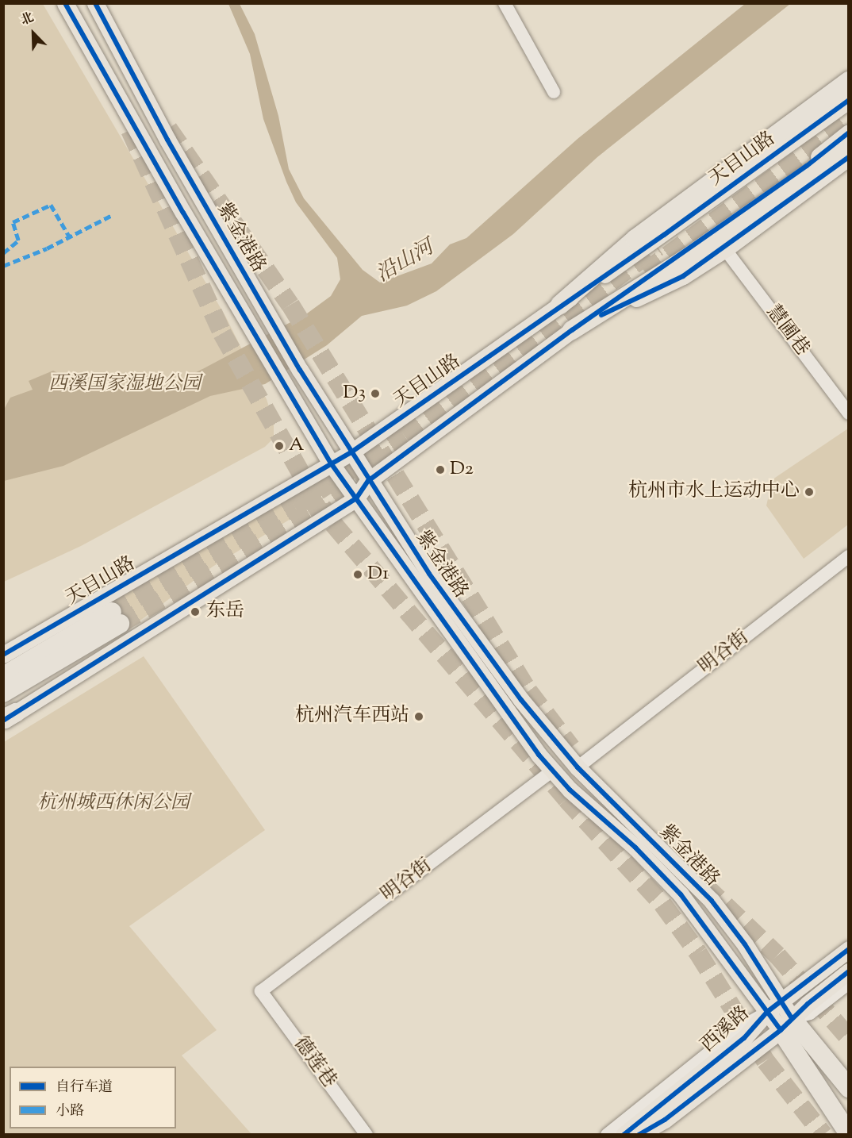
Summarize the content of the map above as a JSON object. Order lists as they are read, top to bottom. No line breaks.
{"streets":{"main road":["天目山路","紫金港路","西溪路"],"street":["慧圃巷","明谷街","德莲巷"]},"crossings":[["天目山路","紫金港路"],["天目山路","慧圃巷"],["紫金港路","明谷街"],["紫金港路","西溪路"],["明谷街","德莲巷"]],"water":["沿山河"],"parks":["西溪国家湿地公园","杭州城西休闲公园"],"places":["D3","A","D2","杭州市水上运动中心","D1","东岳","杭州汽车西站"],"legend":["自行车道","小路"],"north":"top left"}
